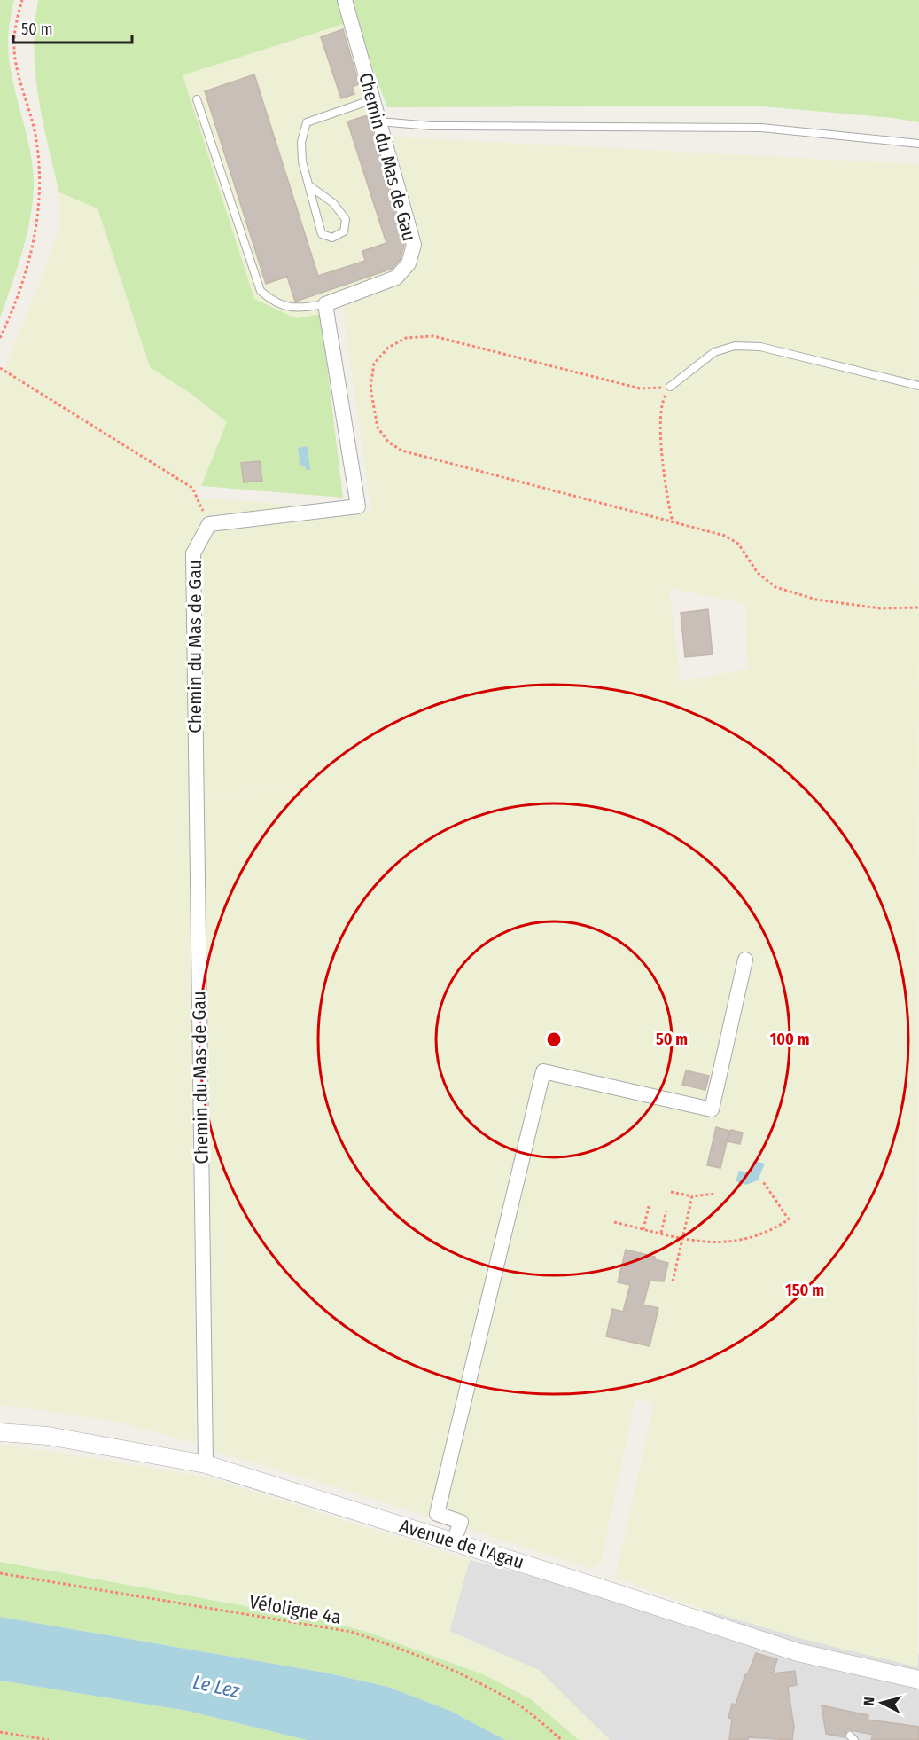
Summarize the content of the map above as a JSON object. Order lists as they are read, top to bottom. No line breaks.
{"streets":{"street":["Chemin du Mas de Gau","Avenue de l'Agau"],"path":["Véloligne 4a"]},"crossings":[["Chemin du Mas de Gau","Avenue de l'Agau"]],"water":["Le Lez"],"scale_bar":"50 m","north":"left","rings":["50 m","100 m","150 m"]}
